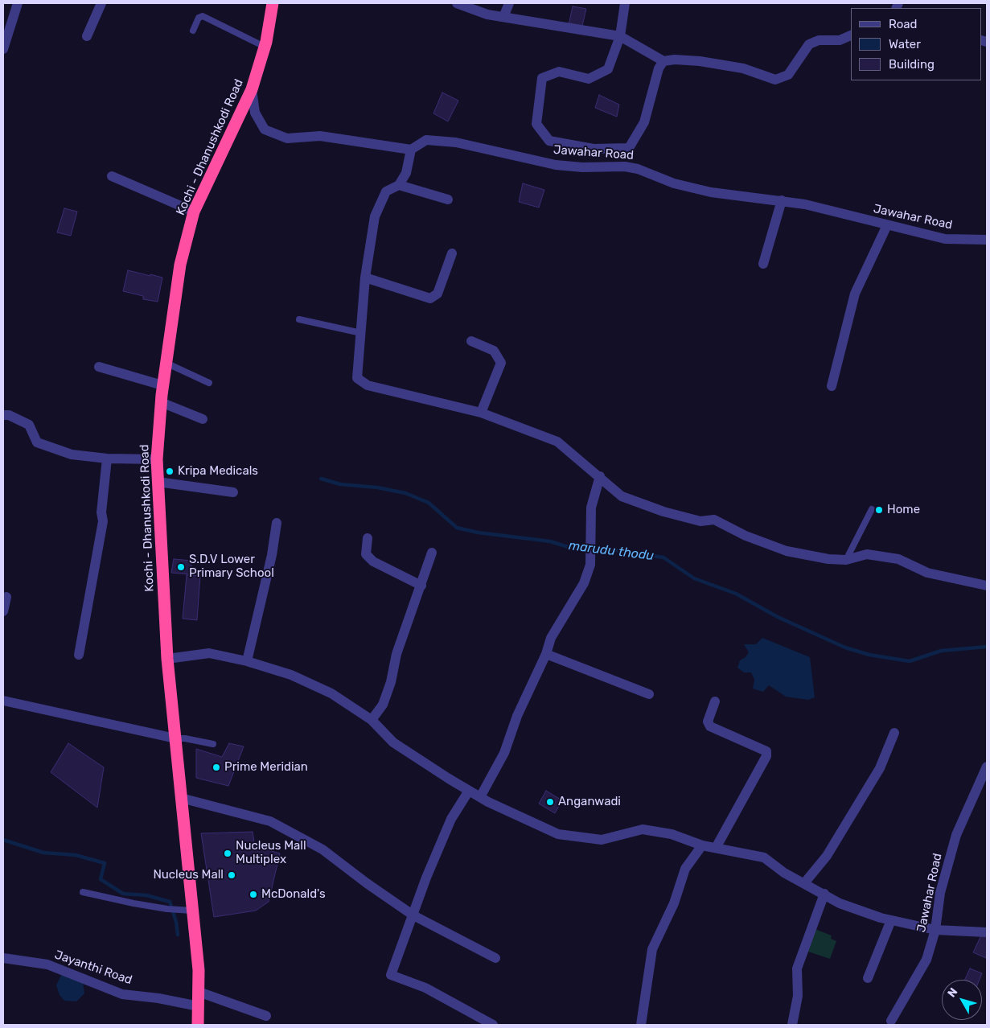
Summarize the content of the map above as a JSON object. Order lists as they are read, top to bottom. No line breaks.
{"streets":{"highway":["Kochi - Dhanushkodi Road"],"street":["Jawahar Road","Jayanthi Road"]},"crossings":[["Kochi - Dhanushkodi Road","Jayanthi Road"]],"water":["marudu thodu"],"places":["Kripa Medicals","Home","S.D.V Lower Primary School","Prime Meridian","Anganwadi","Nucleus Mall Multiplex","Nucleus Mall","McDonald's"],"legend":["Road","Water","Building"],"north":"top left"}
